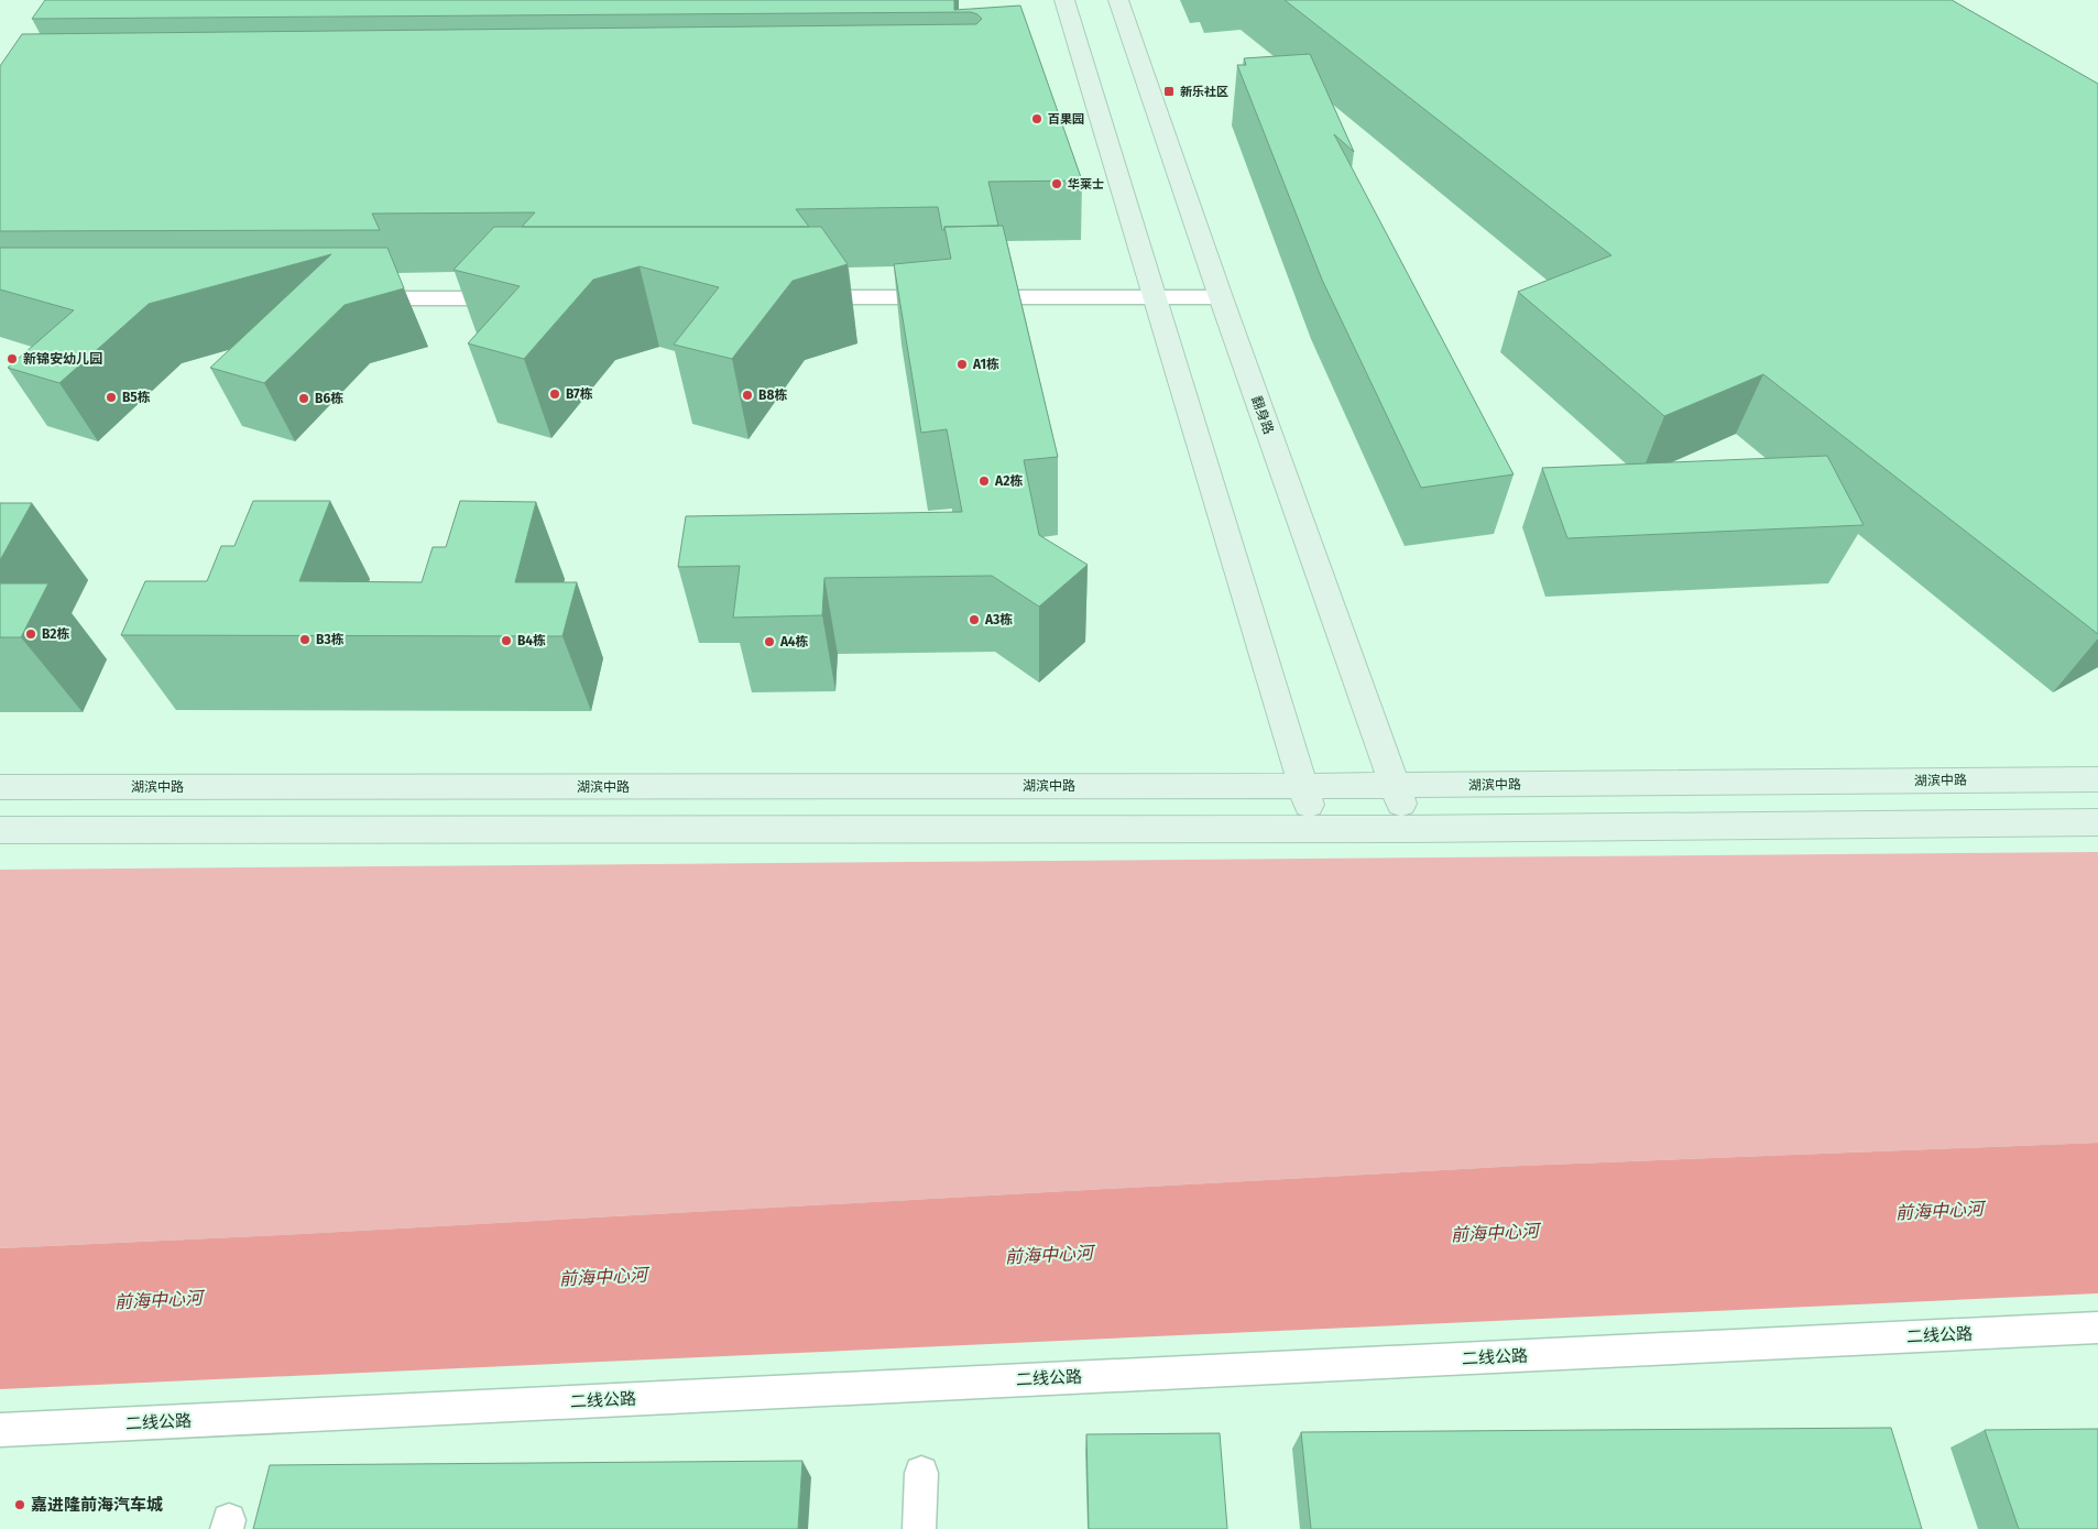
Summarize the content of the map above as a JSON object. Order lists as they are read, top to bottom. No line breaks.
{"streets":{"main road":["翻身路","湖滨中路"],"lane":["二线公路"]},"crossings":[["翻身路","湖滨中路"]],"water":["前海中心河"],"places":{"transit":["新乐社区"],"other":["百果园","华莱士","新锦安幼儿园","A1栋","B7栋","B8栋","B5栋","B6栋","A2栋","A3栋","B2栋","B3栋","B4栋","A4栋","嘉进隆前海汽车城"]}}
